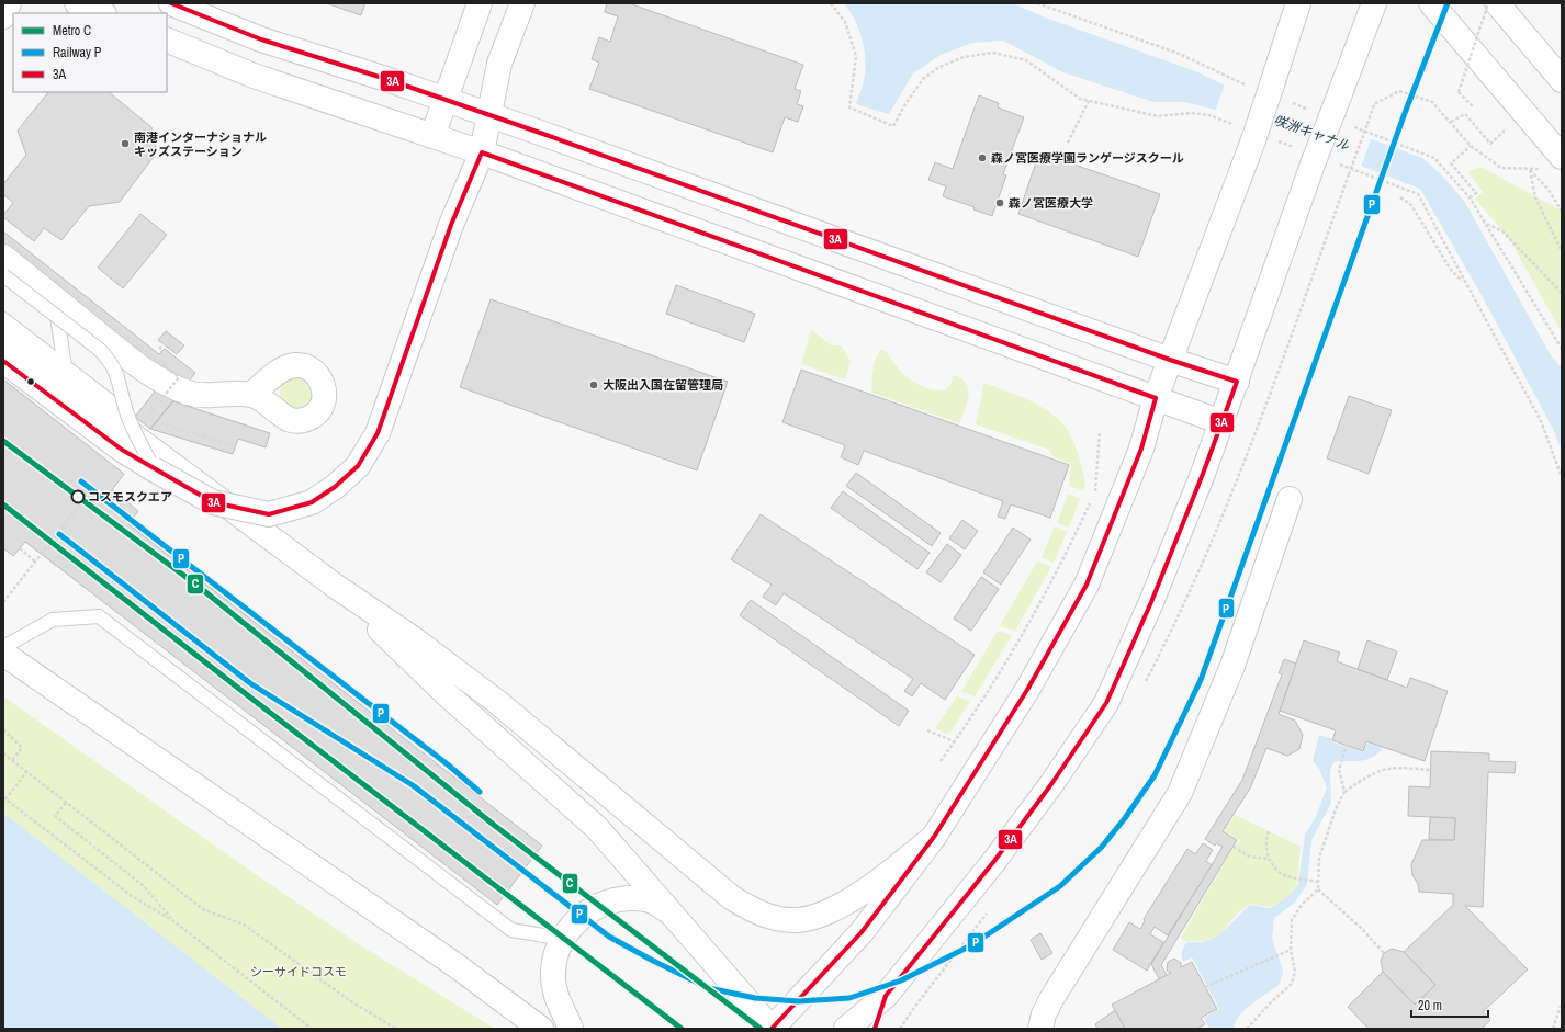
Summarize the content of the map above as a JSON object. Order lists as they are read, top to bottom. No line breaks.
{"water":["咲洲キャナル"],"parks":["シーサイドコスモ"],"places":["南港インターナショナル キッズステーション","森ノ宮医療学園ランゲージスクール","森ノ宮医療大学","大阪出入国在留管理局","コスモスクエア"],"lines":["rail line P","transit line 3A","metro line C"],"legend":["Metro C","Railway P","3A"],"scale_bar":"20 m"}
